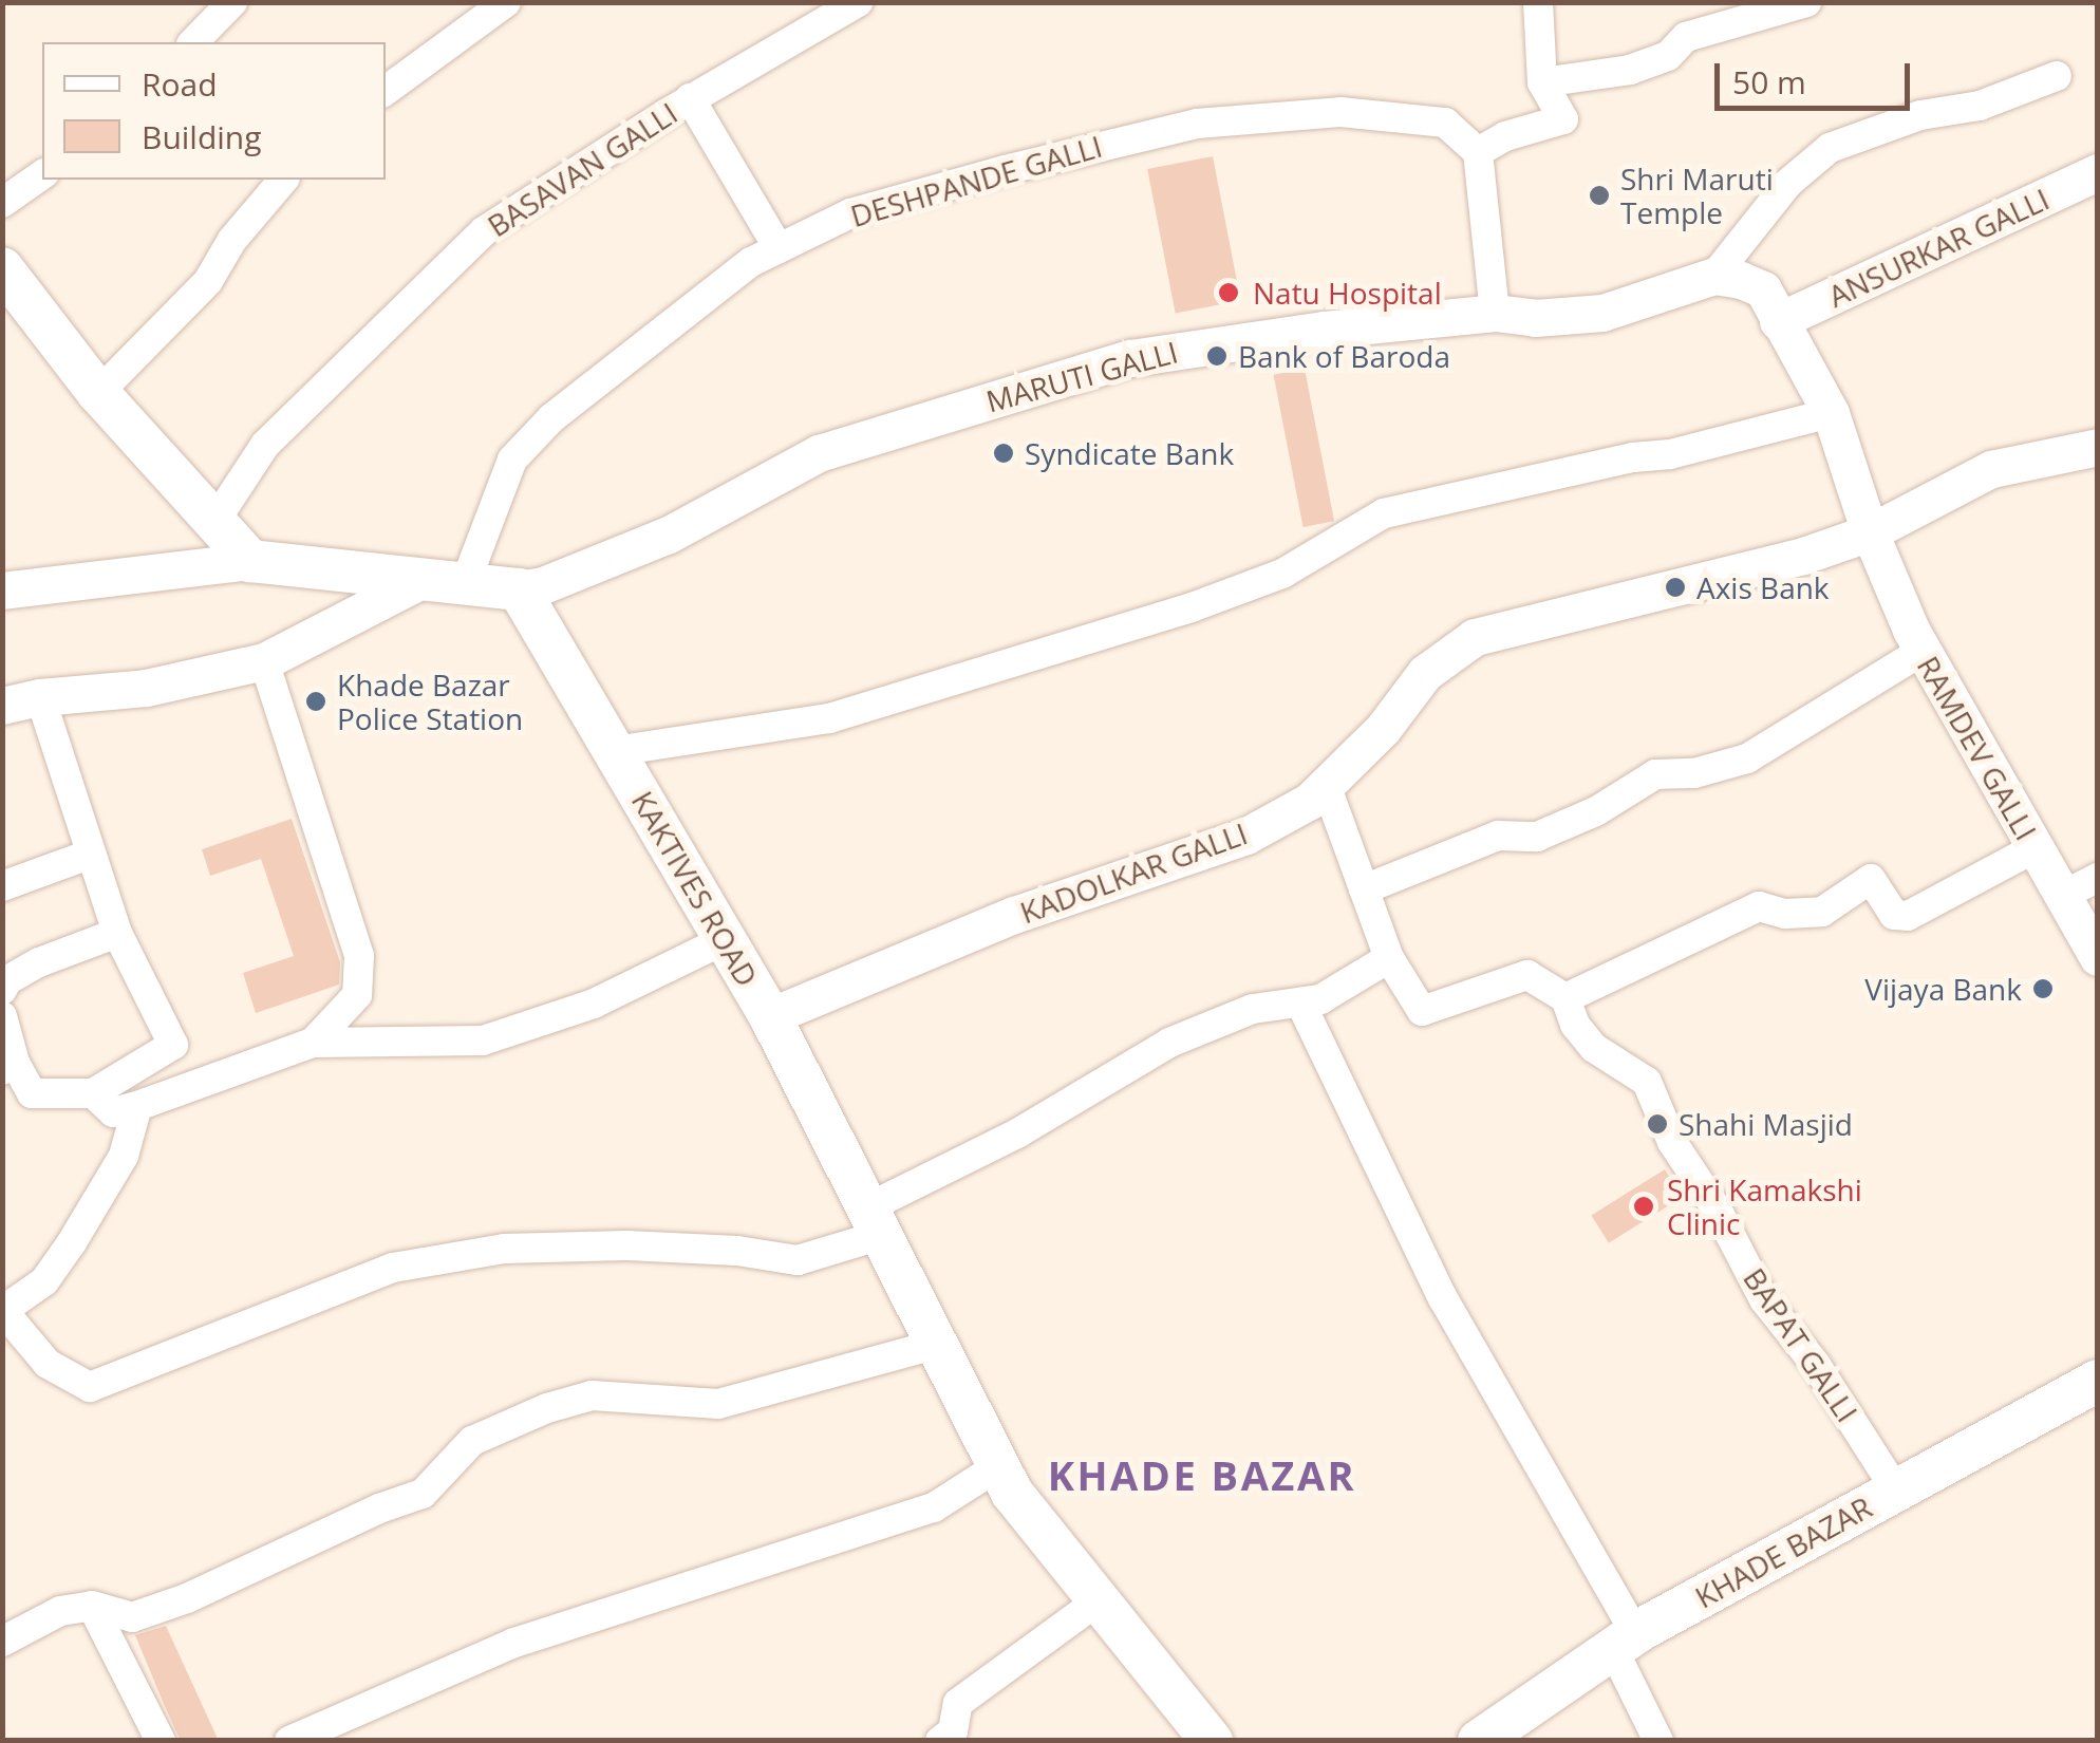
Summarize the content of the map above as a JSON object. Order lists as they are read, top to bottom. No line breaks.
{"streets":{"main road":["KAKTIVES ROAD","KHADE BAZAR"],"street":["BASAVAN GALLI","DESHPANDE GALLI","ANSURKAR GALLI","MARUTI GALLI","RAMDEV GALLI","KADOLKAR GALLI","BAPAT GALLI"]},"crossings":[["ANSURKAR GALLI","RAMDEV GALLI"],["MARUTI GALLI","KAKTIVES ROAD"],["RAMDEV GALLI","KADOLKAR GALLI"],["KADOLKAR GALLI","KAKTIVES ROAD"],["BAPAT GALLI","KHADE BAZAR"]],"districts":["KHADE BAZAR"],"places":["Shri Maruti Temple","Natu Hospital","Bank of Baroda","Syndicate Bank","Axis Bank","Khade Bazar Police Station","Vijaya Bank","Shahi Masjid","Shri Kamakshi Clinic"],"legend":["Road","Building"],"scale_bar":"50 m"}
